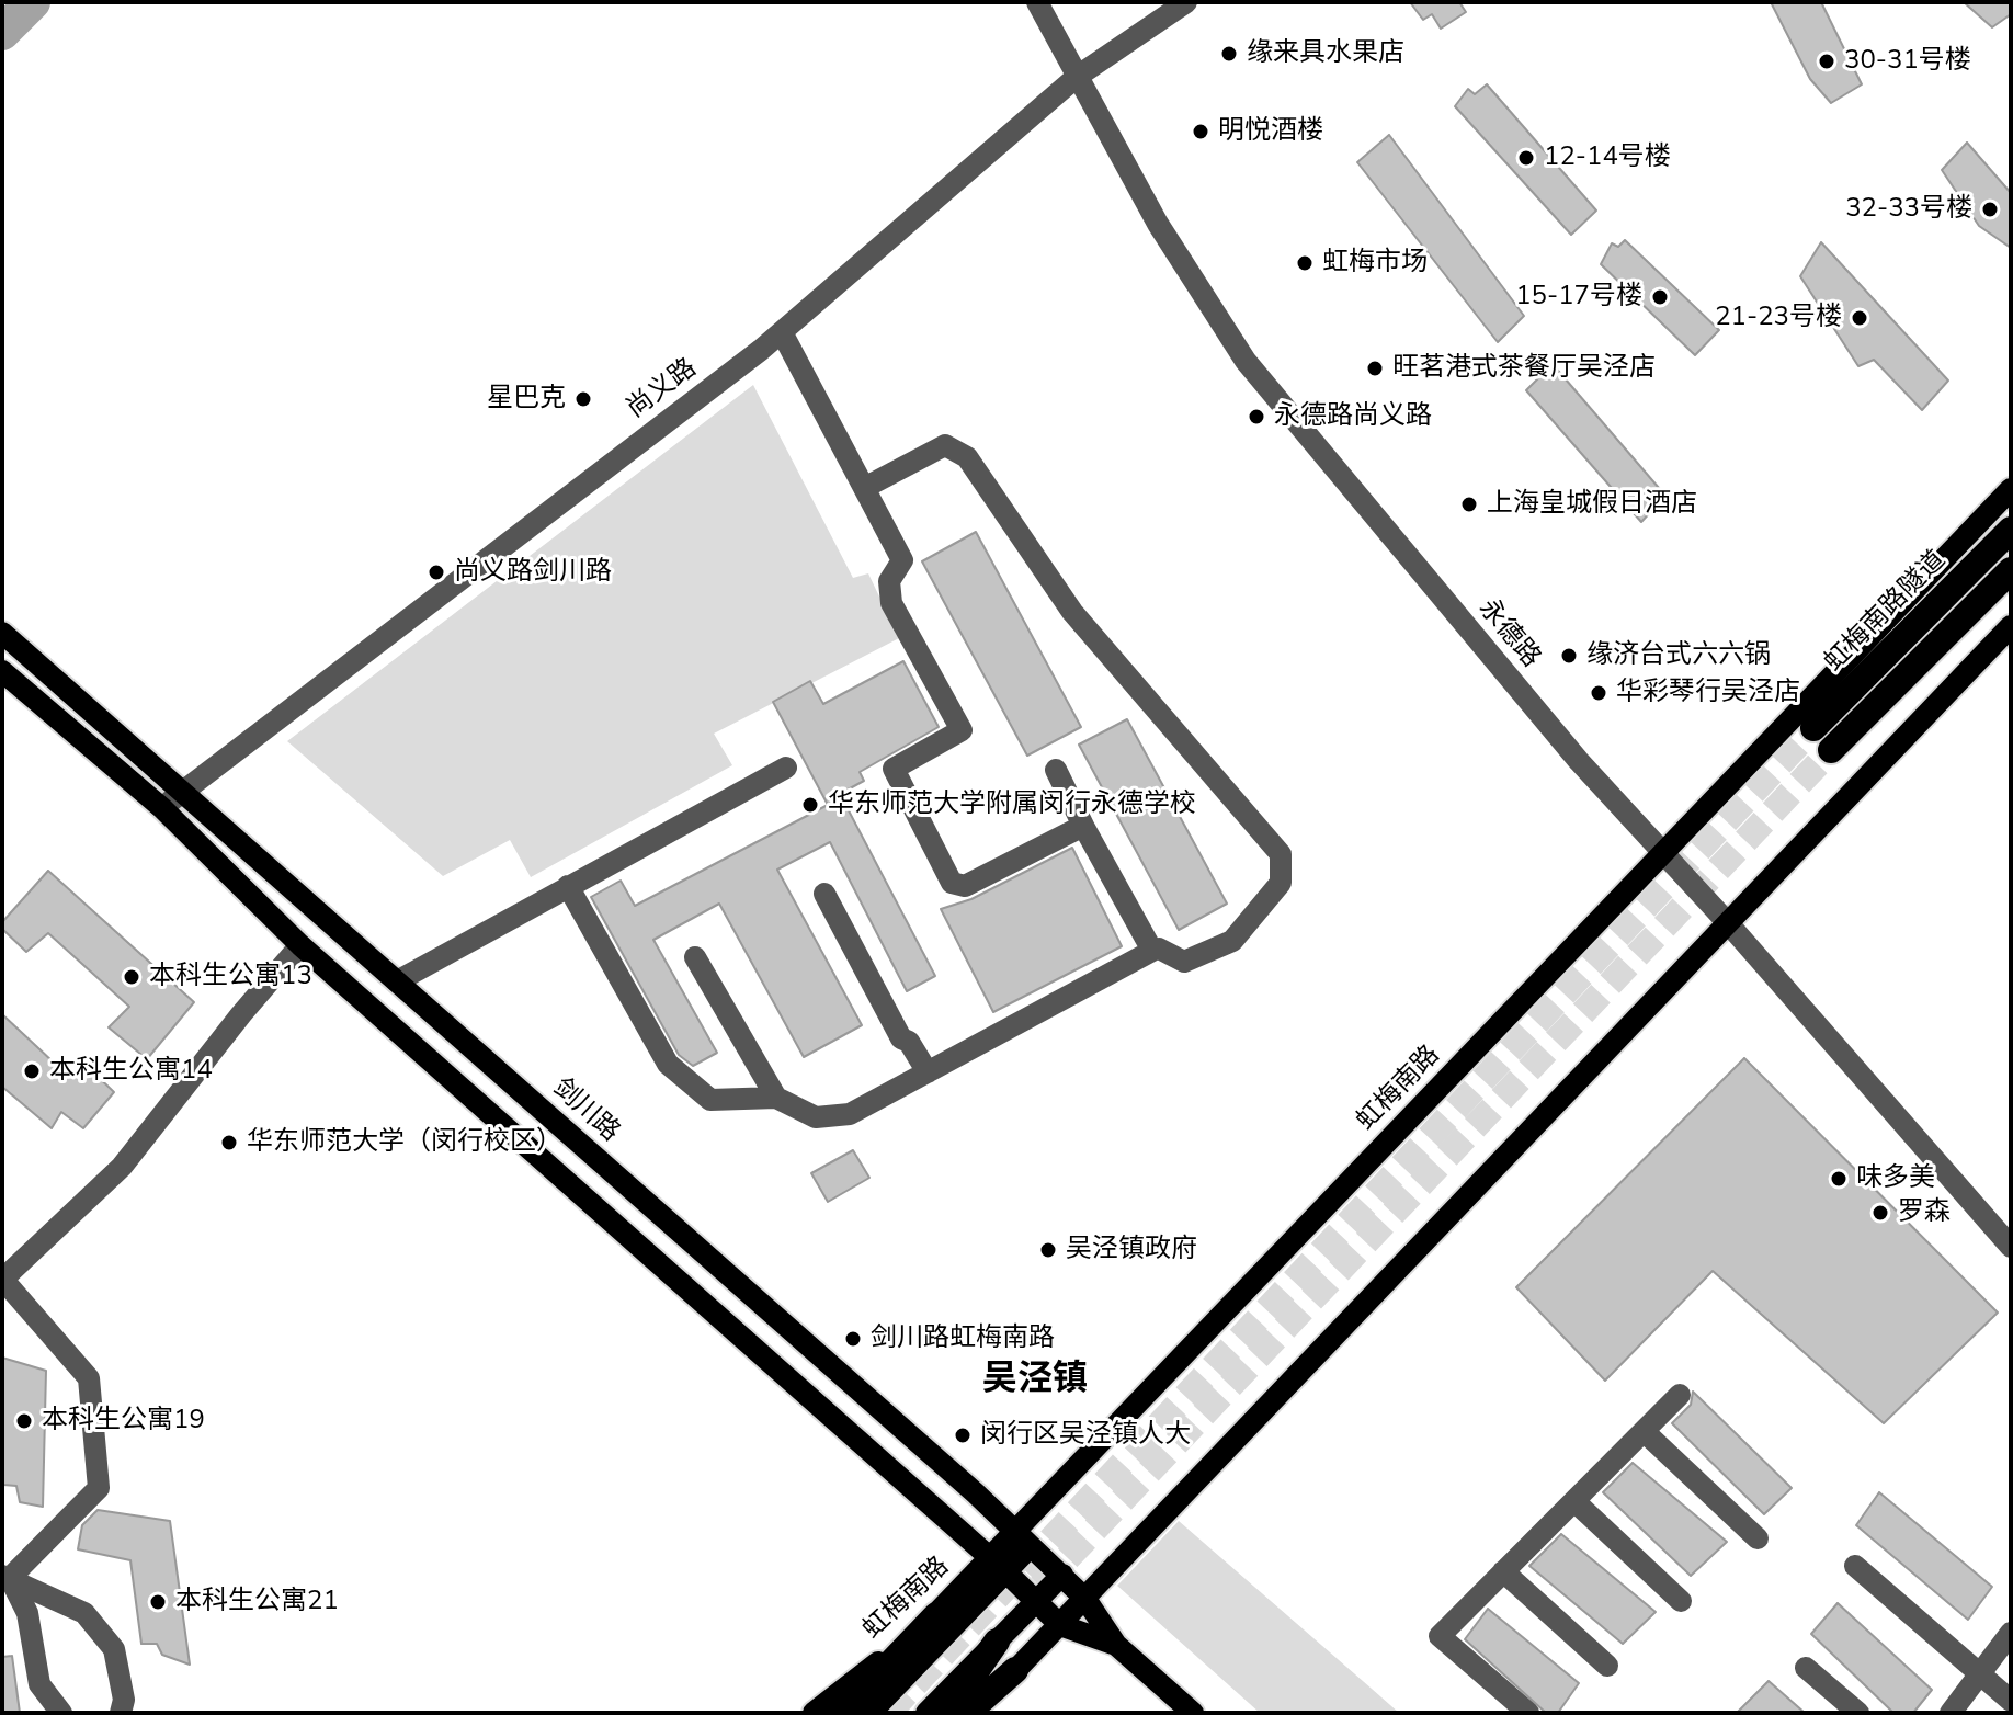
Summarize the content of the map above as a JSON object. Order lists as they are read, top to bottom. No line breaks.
{"streets":{"highway":["虹梅南路隧道"],"main road":["虹梅南路","剑川路"],"street":["尚义路","永德路"]},"crossings":[["尚义路","永德路"],["尚义路","剑川路"],["永德路","虹梅南路"],["虹梅南路","剑川路"]],"districts":["吴泾镇"],"places":["缘来具水果店","30-31号楼","明悦酒楼","12-14号楼","32-33号楼","虹梅市场","15-17号楼","21-23号楼","旺茗港式茶餐厅吴泾店","星巴克","永德路尚义路","上海皇城假日酒店","尚义路剑川路","缘济台式六六锅","华彩琴行吴泾店","华东师范大学附属闵行永德学校","本科生公寓13","本科生公寓14","华东师范大学（闵行校区）","味多美","罗森","吴泾镇政府","剑川路虹梅南路","本科生公寓19","闵行区吴泾镇人大","本科生公寓21"]}
